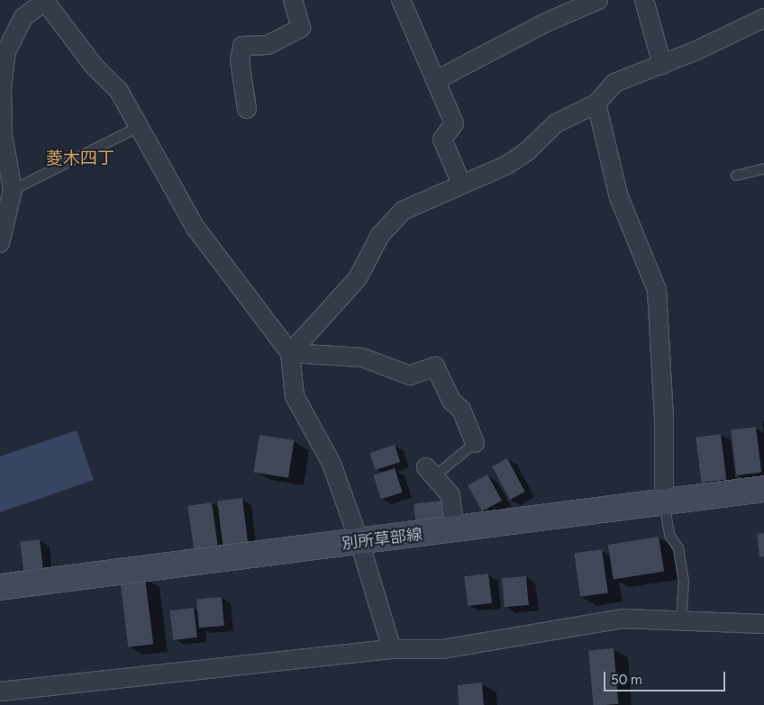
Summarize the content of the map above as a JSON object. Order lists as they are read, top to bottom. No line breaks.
{"streets":{"main road":["別所草部線"]},"districts":["菱木四丁"],"scale_bar":"50 m"}
